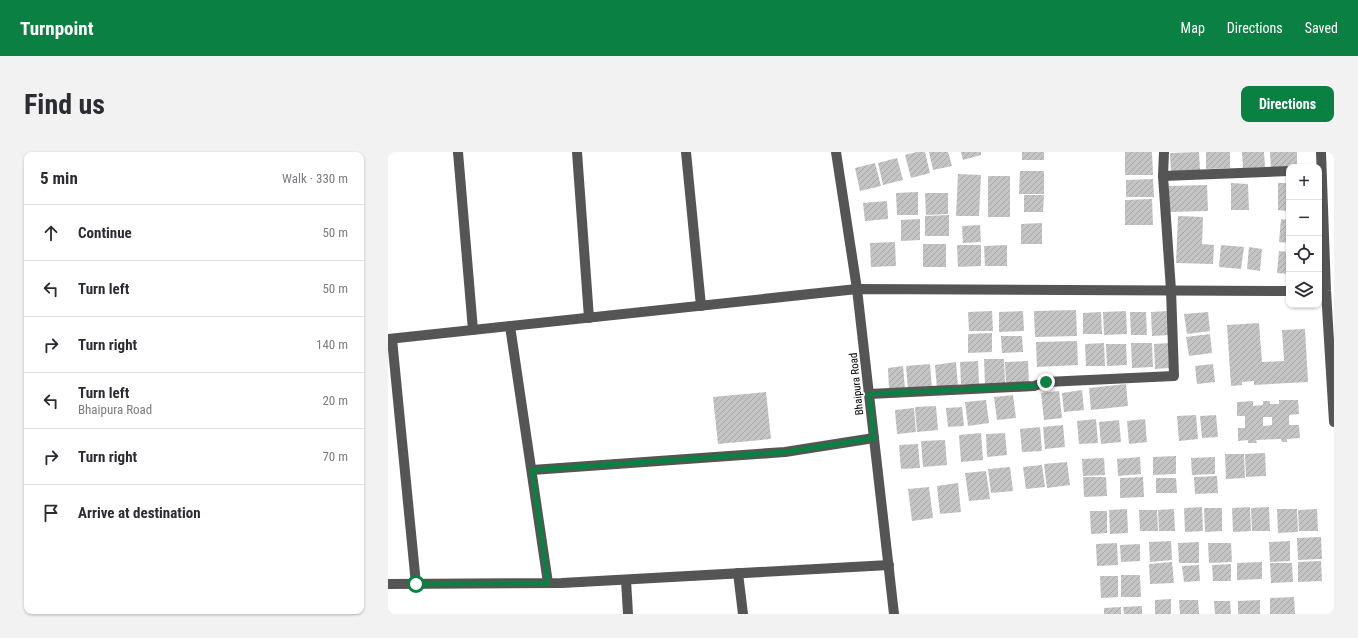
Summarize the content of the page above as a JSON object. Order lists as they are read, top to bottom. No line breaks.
{"streets":{"street":["Bhaipura Road"]},"page":{"header":"Turnpoint","nav":["Map","Directions","Saved"],"buttons":"Directions","title":"Find us","heading":["5 min","Walk · 330 m"],"map_buttons":["+","−"],"list":[["Continue","50 m"],["Turn left","50 m"],["Turn right","140 m"],["Turn left","Bhaipura Road","20 m"],["Turn right","70 m"],"Arrive at destination"]}}
